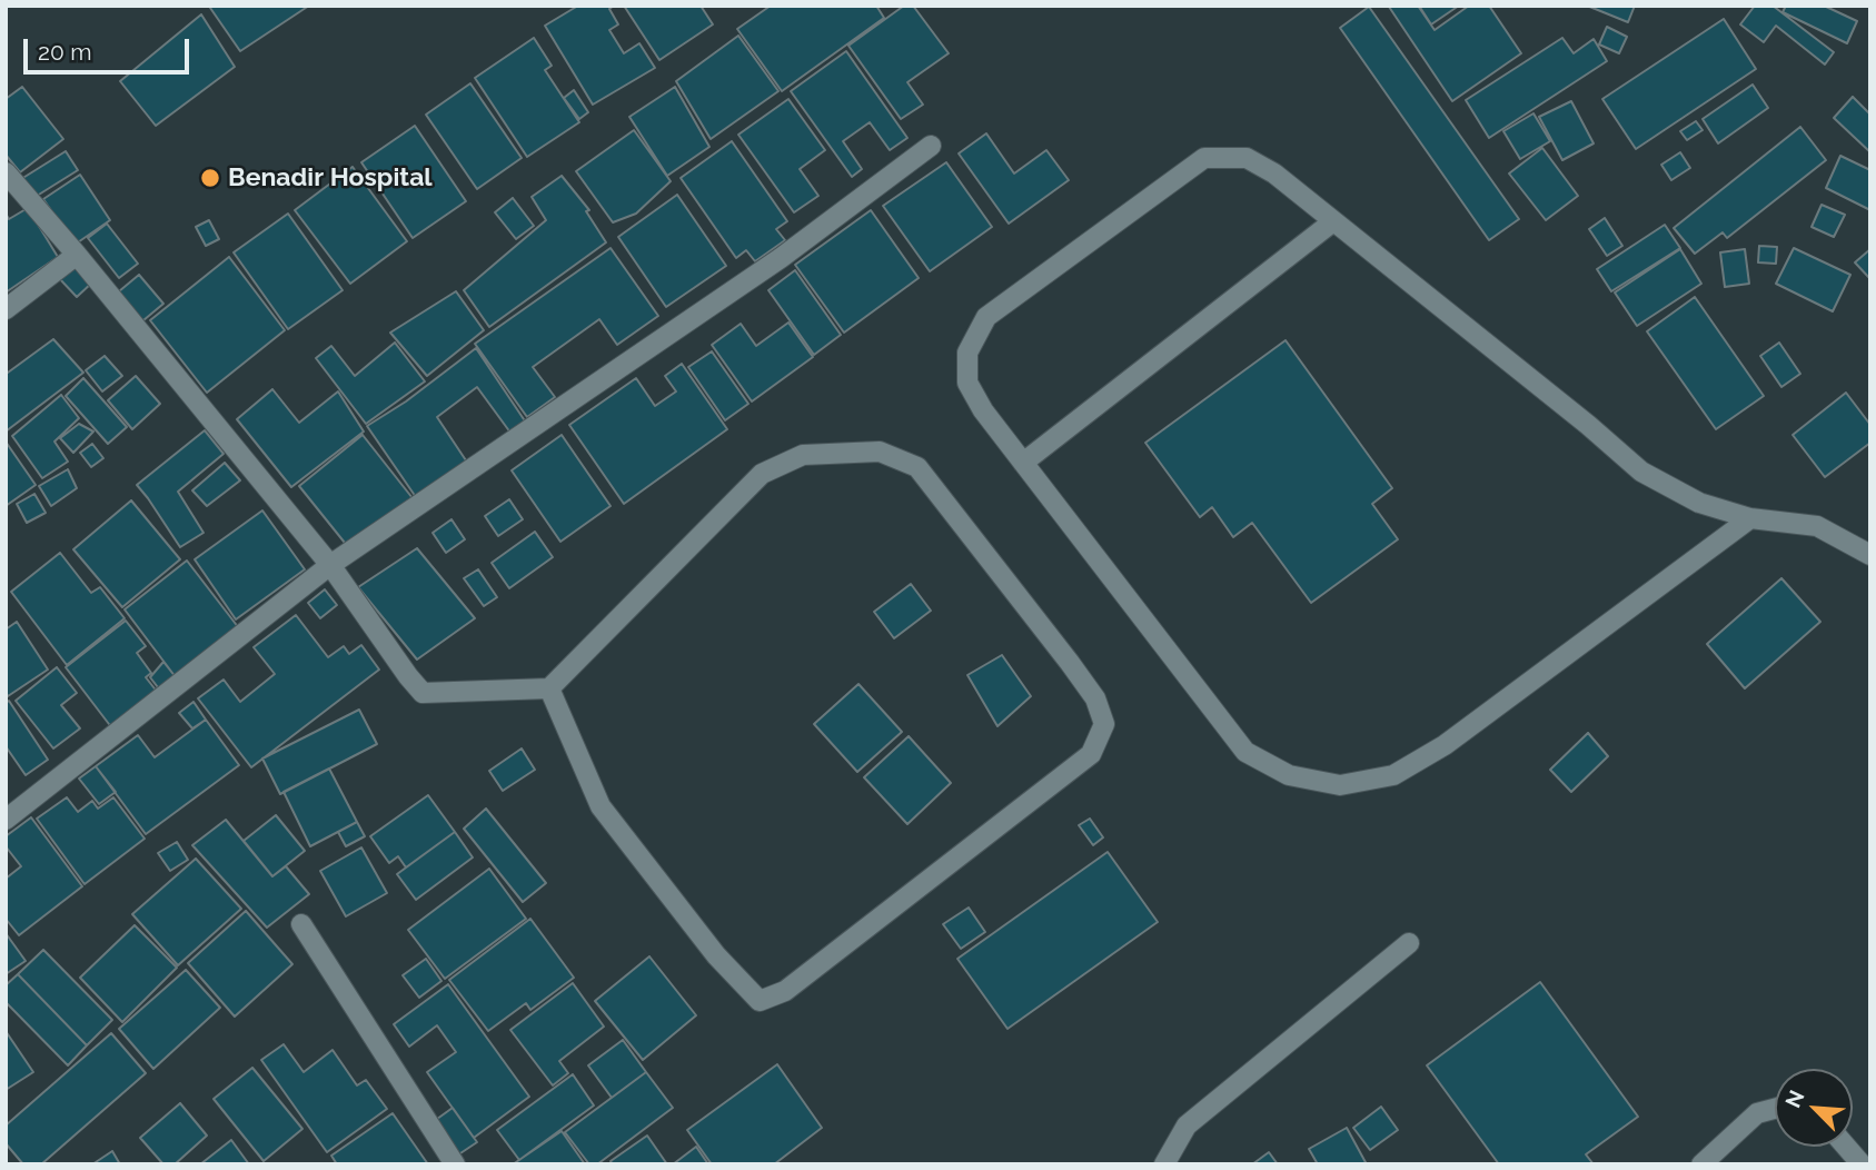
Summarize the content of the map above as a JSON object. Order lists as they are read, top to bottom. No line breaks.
{"places":["Benadir Hospital"],"scale_bar":"20 m","north":"top left"}
